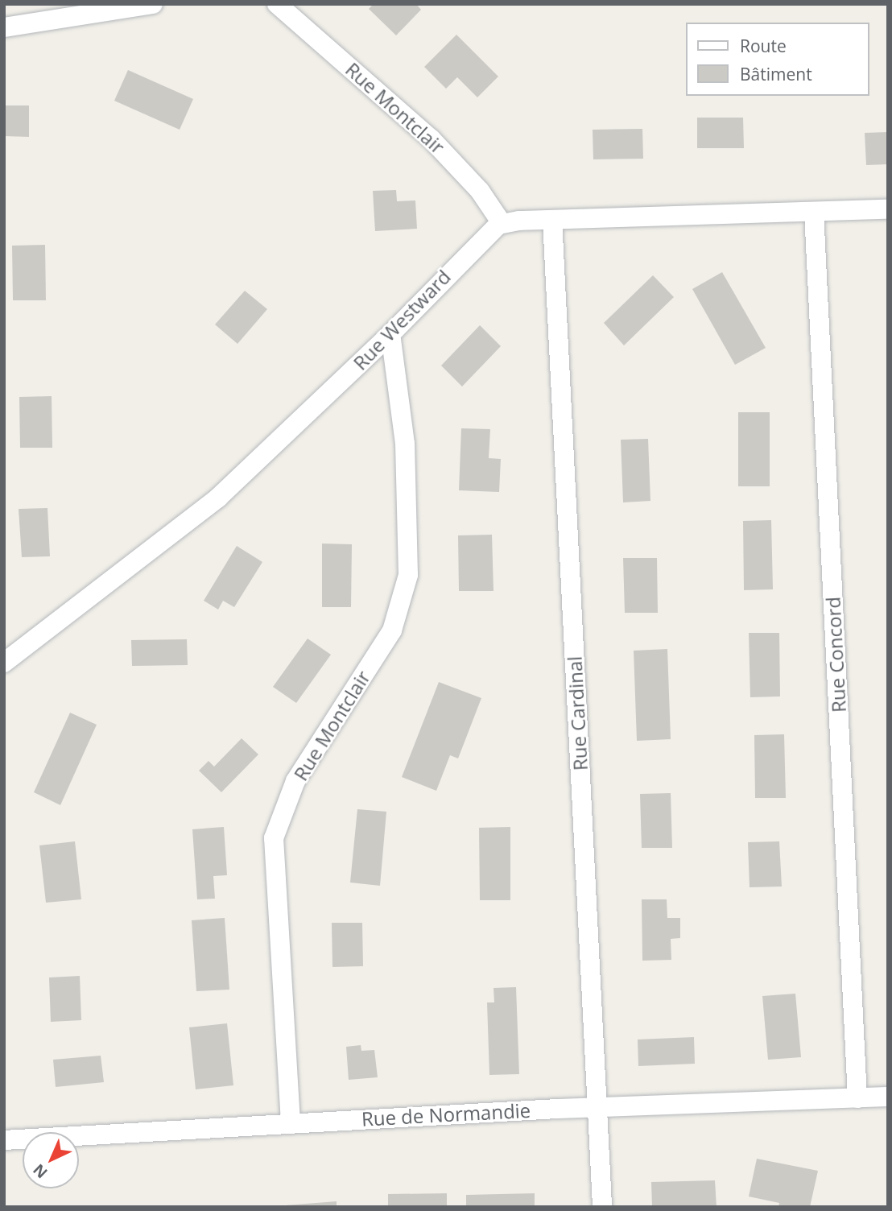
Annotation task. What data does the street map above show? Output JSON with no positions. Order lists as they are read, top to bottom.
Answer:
{
  "streets": {
    "street": [
      "Rue Montclair",
      "Rue Westward",
      "Rue Concord",
      "Rue Cardinal",
      "Rue de Normandie"
    ]
  },
  "crossings": [
    ["Rue Montclair", "Rue Westward"],
    ["Rue Montclair", "Rue de Normandie"],
    ["Rue Concord", "Rue de Normandie"],
    ["Rue Cardinal", "Rue de Normandie"]
  ],
  "legend": ["Route", "Bâtiment"],
  "north": "bottom left"
}
